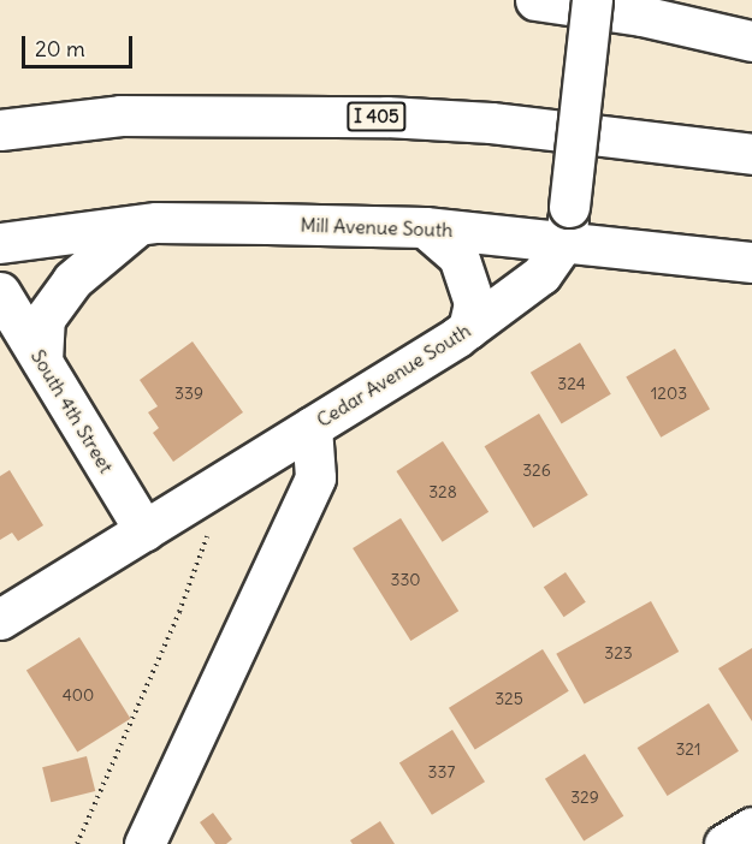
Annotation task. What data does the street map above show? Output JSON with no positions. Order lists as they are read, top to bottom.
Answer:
{
  "streets": {
    "main road": [
      "I 405",
      "Mill Avenue South",
      "Cedar Avenue South",
      "South 4th Street"
    ]
  },
  "crossings": [
    ["Mill Avenue South", "Cedar Avenue South"],
    ["Cedar Avenue South", "South 4th Street"]
  ],
  "house_numbers": [
    "324",
    "339",
    "1203",
    "326",
    "328",
    "330",
    "323",
    "400",
    "325",
    "321",
    "337",
    "329"
  ],
  "scale_bar": "20 m"
}
